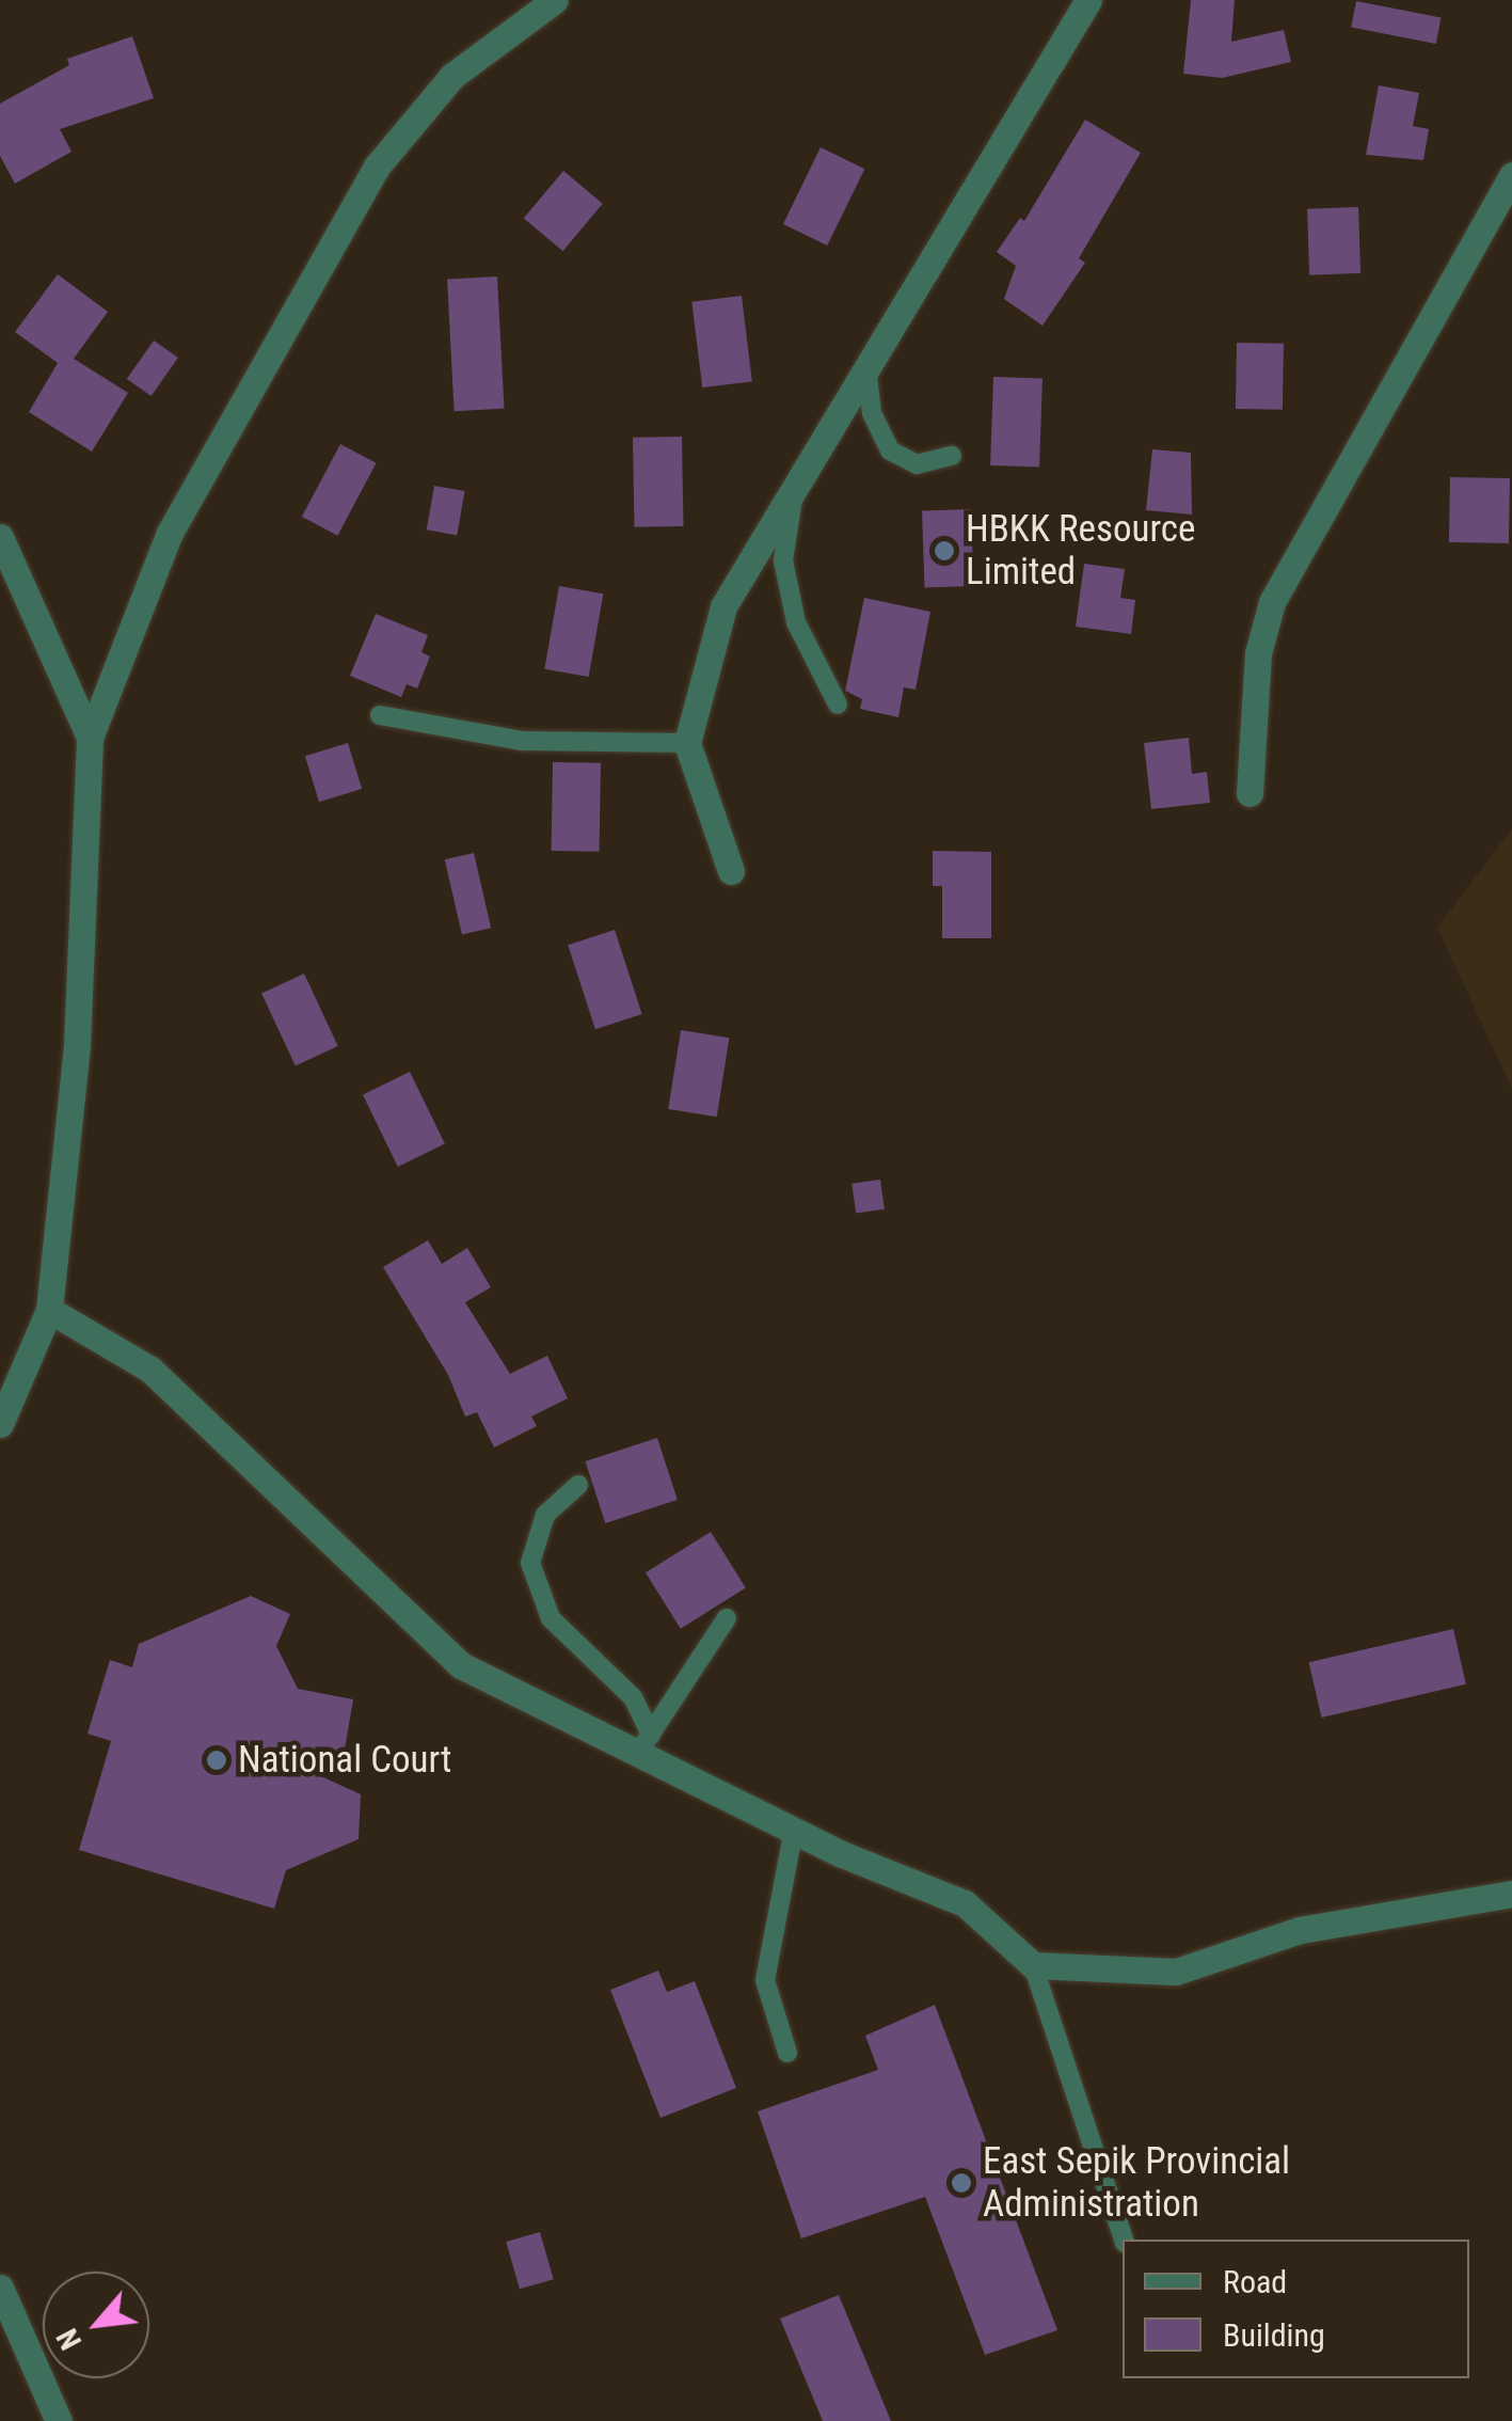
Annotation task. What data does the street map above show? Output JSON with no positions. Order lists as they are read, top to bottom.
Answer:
{
  "places": ["HBKK Resource Limited", "National Court", "East Sepik Provincial Administration"],
  "legend": ["Road", "Building"],
  "north": "bottom left"
}
